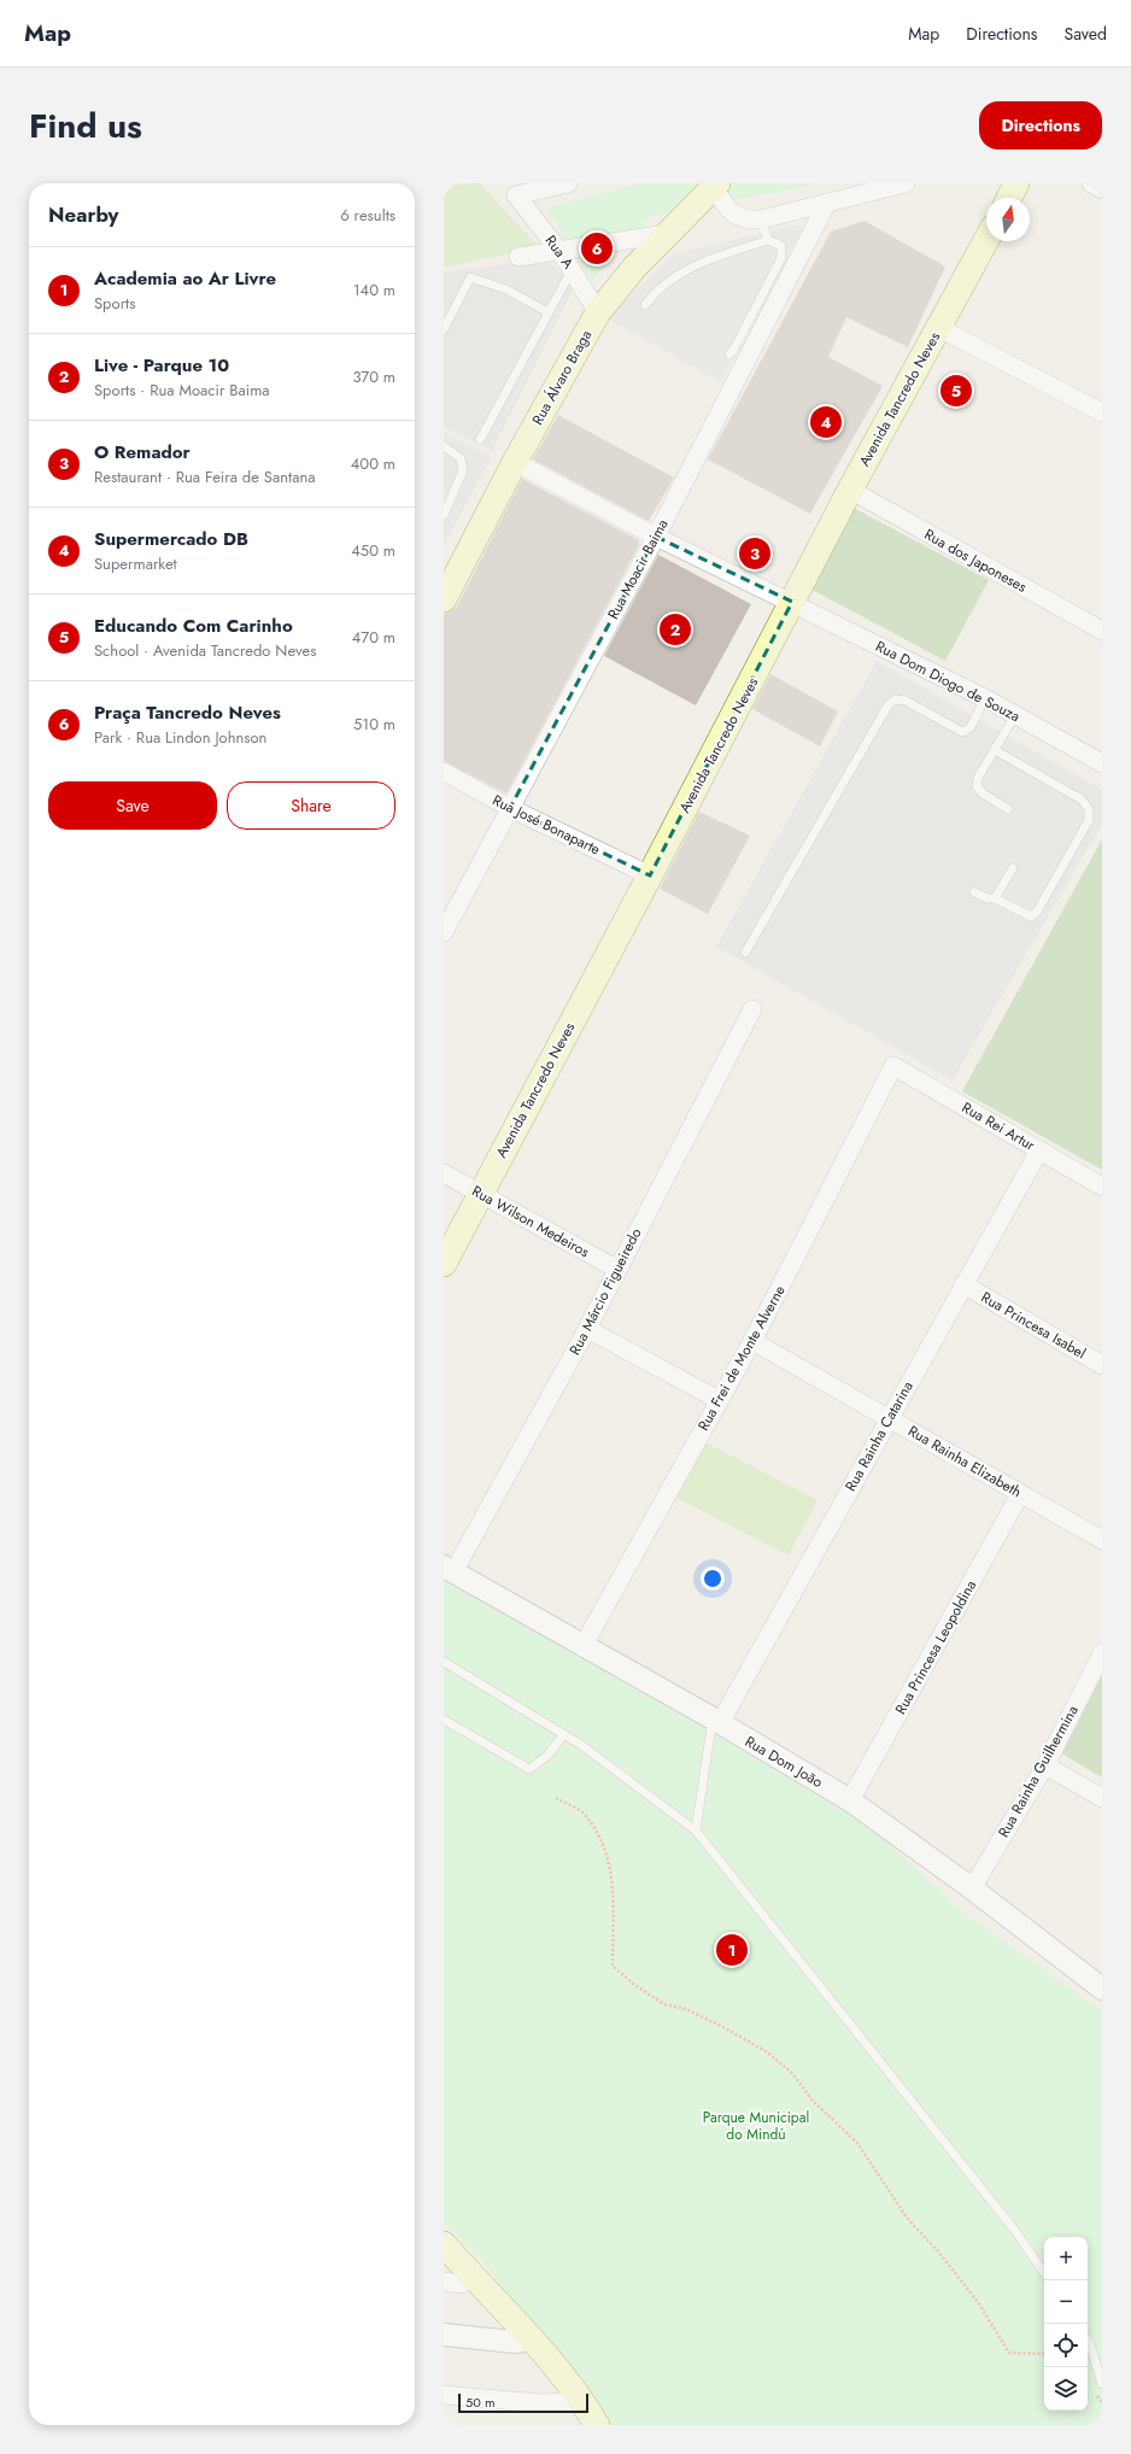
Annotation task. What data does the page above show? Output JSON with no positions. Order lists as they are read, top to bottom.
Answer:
{
  "streets": {
    "main road": ["Rua Álvaro Braga", "Avenida Tancredo Neves"],
    "street": [
      "Rua A",
      "Rua dos Japoneses",
      "Rua Moacir Baima",
      "Rua Dom Diogo de Souza",
      "Rua José Bonaparte",
      "Rua Rei Artur",
      "Rua Wilson Medeiros",
      "Rua Márcio Figueiredo",
      "Rua Princesa Isabel",
      "Rua Frei de Monte Alverne",
      "Rua Rainha Catarina",
      "Rua Rainha Elizabeth",
      "Rua Princesa Leopoldina",
      "Rua Dom João",
      "Rua Rainha Guilhermina"
    ]
  },
  "crossings": [
    ["Rua A", "Rua Álvaro Braga"],
    ["Rua Álvaro Braga", "Rua Dom Diogo de Souza"],
    ["Avenida Tancredo Neves", "Rua dos Japoneses"],
    ["Avenida Tancredo Neves", "Rua Dom Diogo de Souza"],
    ["Avenida Tancredo Neves", "Rua José Bonaparte"],
    ["Avenida Tancredo Neves", "Rua Wilson Medeiros"],
    ["Rua Moacir Baima", "Rua Dom Diogo de Souza"],
    ["Rua Moacir Baima", "Rua José Bonaparte"],
    ["Rua Rei Artur", "Rua Frei de Monte Alverne"],
    ["Rua Rei Artur", "Rua Rainha Catarina"],
    ["Rua Wilson Medeiros", "Rua Márcio Figueiredo"],
    ["Rua Márcio Figueiredo", "Rua Dom João"],
    ["Rua Princesa Isabel", "Rua Rainha Catarina"],
    ["Rua Frei de Monte Alverne", "Rua Rainha Elizabeth"],
    ["Rua Frei de Monte Alverne", "Rua Dom João"],
    ["Rua Rainha Catarina", "Rua Rainha Elizabeth"],
    ["Rua Rainha Catarina", "Rua Dom João"],
    ["Rua Rainha Elizabeth", "Rua Princesa Leopoldina"],
    ["Rua Princesa Leopoldina", "Rua Dom João"],
    ["Rua Dom João", "Rua Rainha Guilhermina"]
  ],
  "parks": ["Parque Municipal do Mindú"],
  "scale_bar": "50 m",
  "north": "top",
  "page": {
    "header": "Map",
    "nav": ["Map", "Directions", "Saved"],
    "title": "Find us",
    "buttons": [
      "Directions",
      ["Save", "Share"]
    ],
    "heading": ["Nearby", "6 results"],
    "pins": [
      "6",
      "5",
      "4",
      "3",
      "2",
      "1"
    ],
    "list": [
      {
        "mark": "1",
        "name": "Academia ao Ar Livre",
        "note": "Sports",
        "value": "140 m"
      },
      {
        "mark": "2",
        "name": "Live - Parque 10",
        "note": "Sports · Rua Moacir Baima",
        "value": "370 m"
      },
      {
        "mark": "3",
        "name": "O Remador",
        "note": "Restaurant · Rua Feira de Santana",
        "value": "400 m"
      },
      {
        "mark": "4",
        "name": "Supermercado DB",
        "note": "Supermarket",
        "value": "450 m"
      },
      {
        "mark": "5",
        "name": "Educando Com Carinho",
        "note": "School · Avenida Tancredo Neves",
        "value": "470 m"
      },
      {
        "mark": "6",
        "name": "Praça Tancredo Neves",
        "note": "Park · Rua Lindon Johnson",
        "value": "510 m"
      }
    ],
    "map_buttons": ["+", "−"],
    "scale": "50 m"
  }
}
